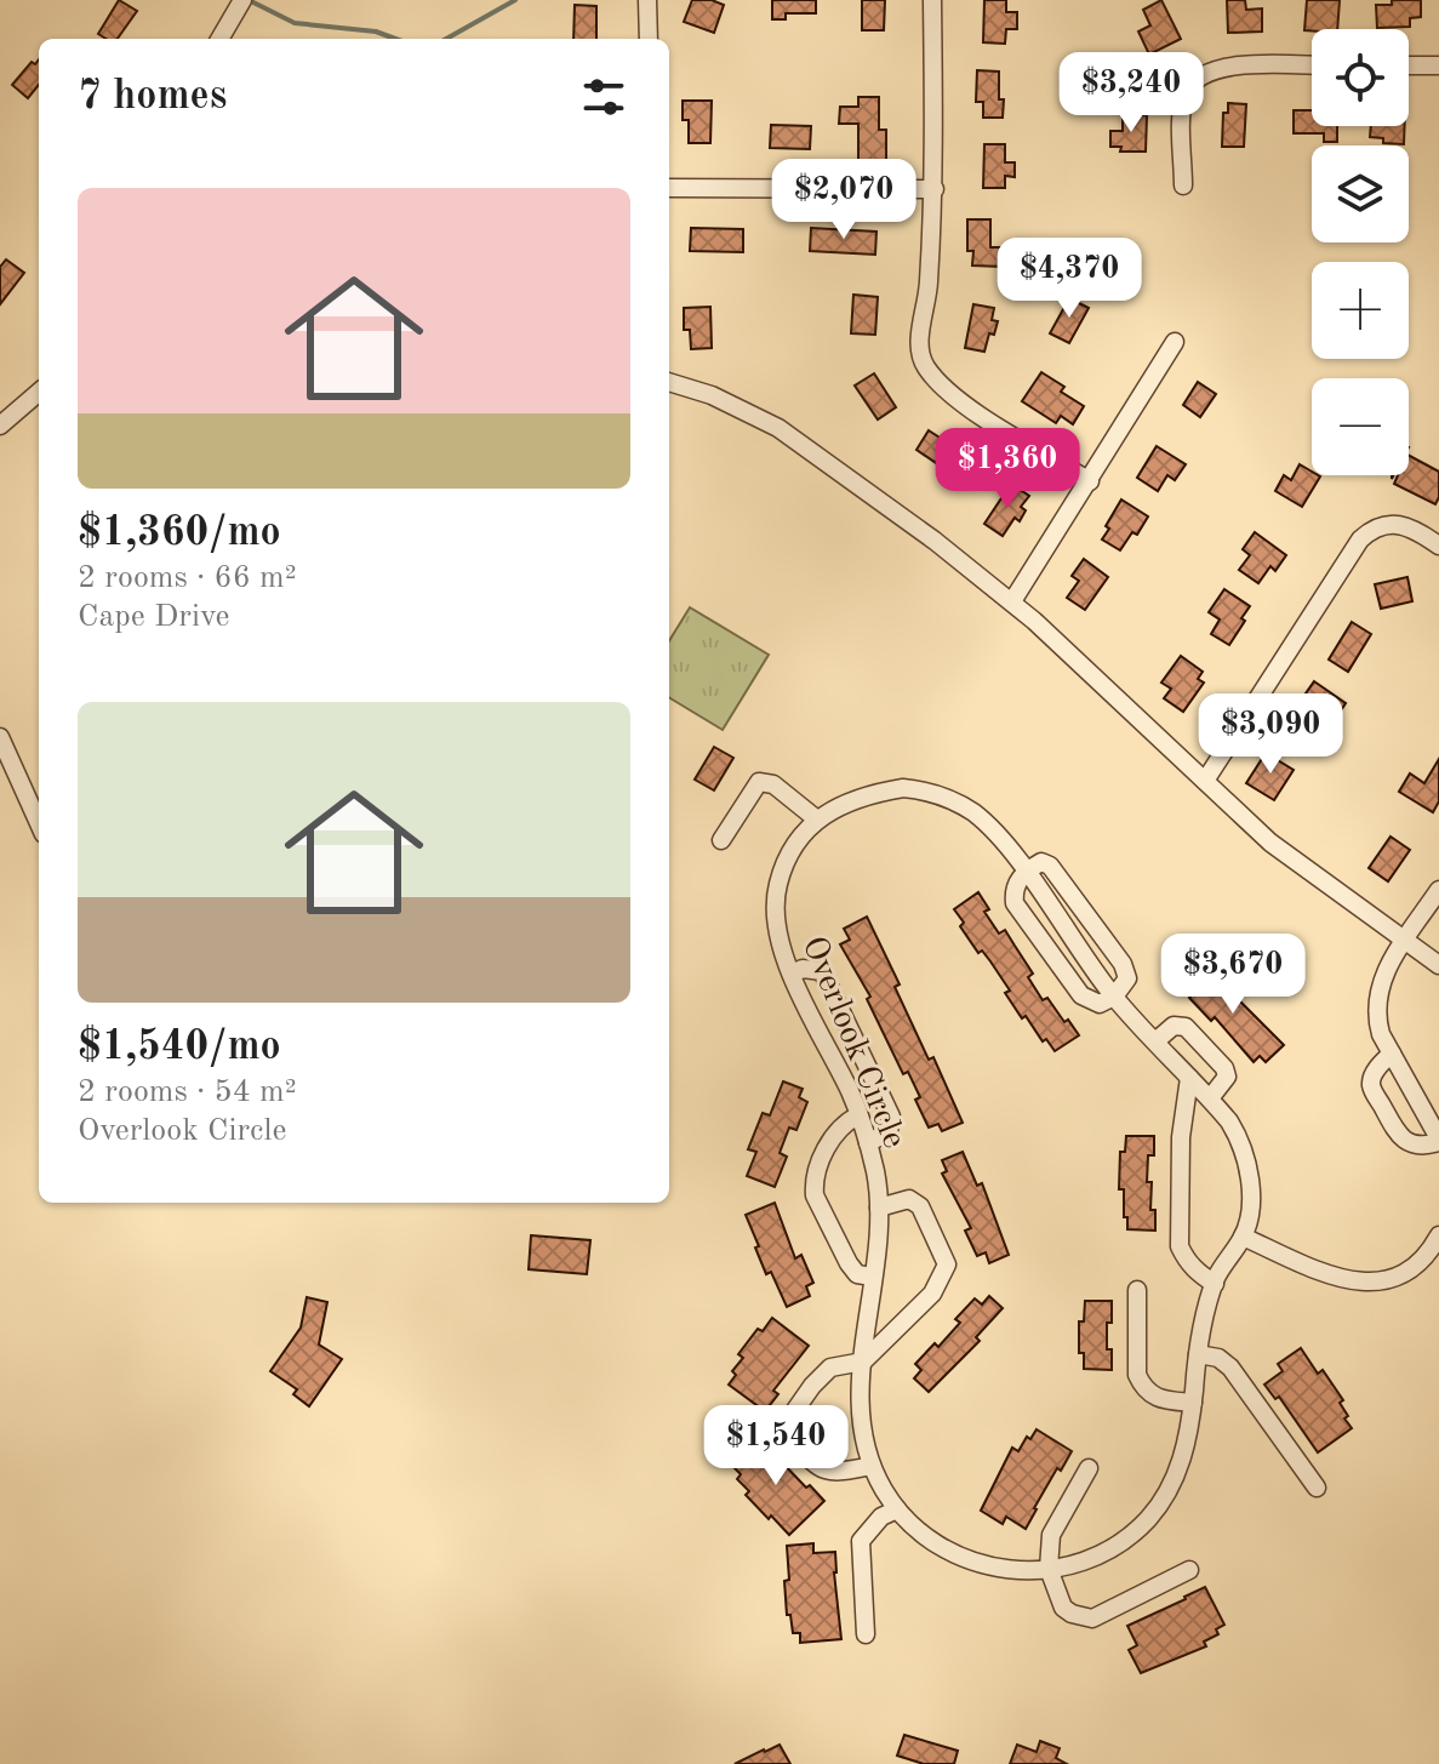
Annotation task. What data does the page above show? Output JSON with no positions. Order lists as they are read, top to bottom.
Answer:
{
  "streets": {
    "street": ["Overlook Circle"]
  },
  "page": {
    "map_buttons": ["+", "−"],
    "heading": "7 homes",
    "price": [
      "$3,240",
      "$2,070",
      "$4,370",
      "$1,360",
      "$3,090",
      "$3,670",
      "$1,540"
    ],
    "list": [
      {
        "name": "$1,360/mo",
        "note": "2 rooms · 66 m² · Cape Drive"
      },
      {
        "name": "$1,540/mo",
        "note": "2 rooms · 54 m² · Overlook Circle"
      }
    ]
  }
}
